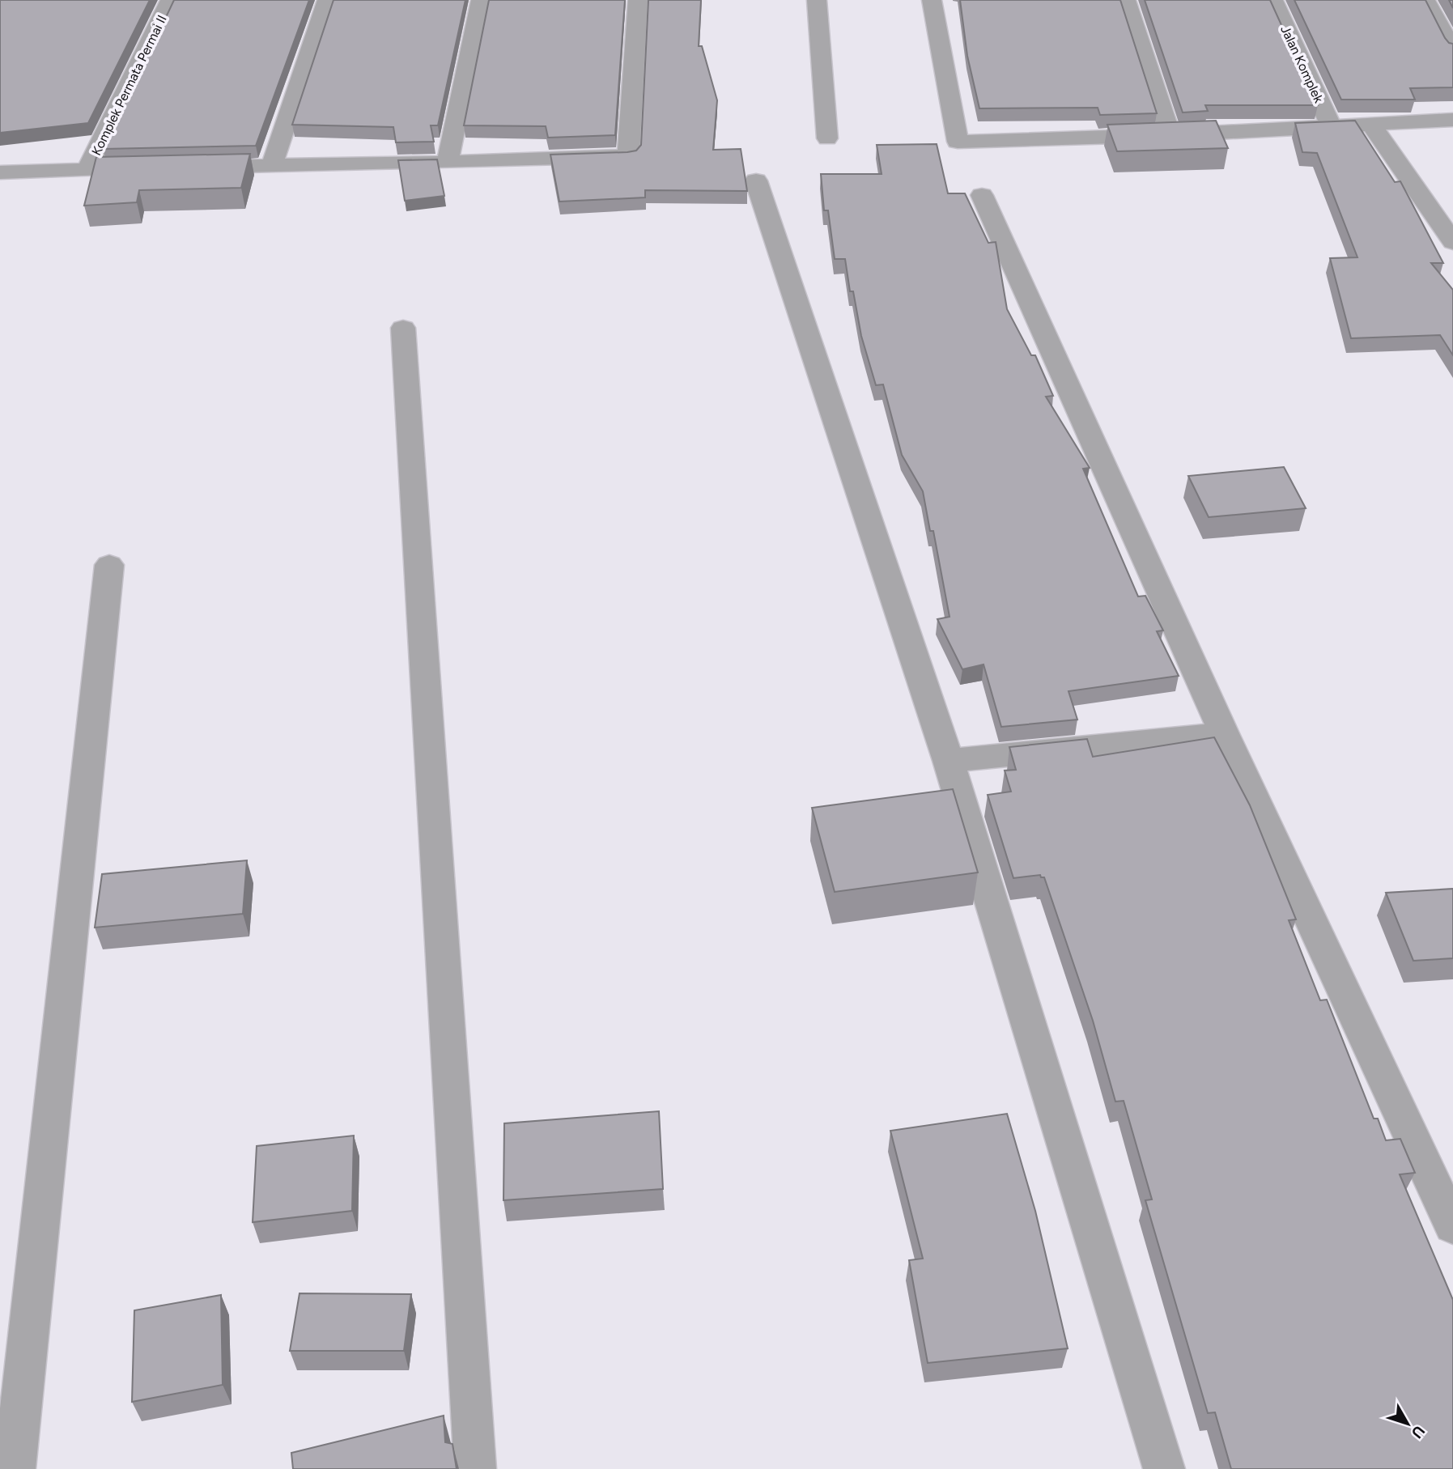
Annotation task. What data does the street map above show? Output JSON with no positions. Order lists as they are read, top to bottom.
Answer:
{
  "streets": {
    "street": ["Jalan Komplek", "Komplek Permata Permai II"]
  },
  "north": "bottom right"
}
